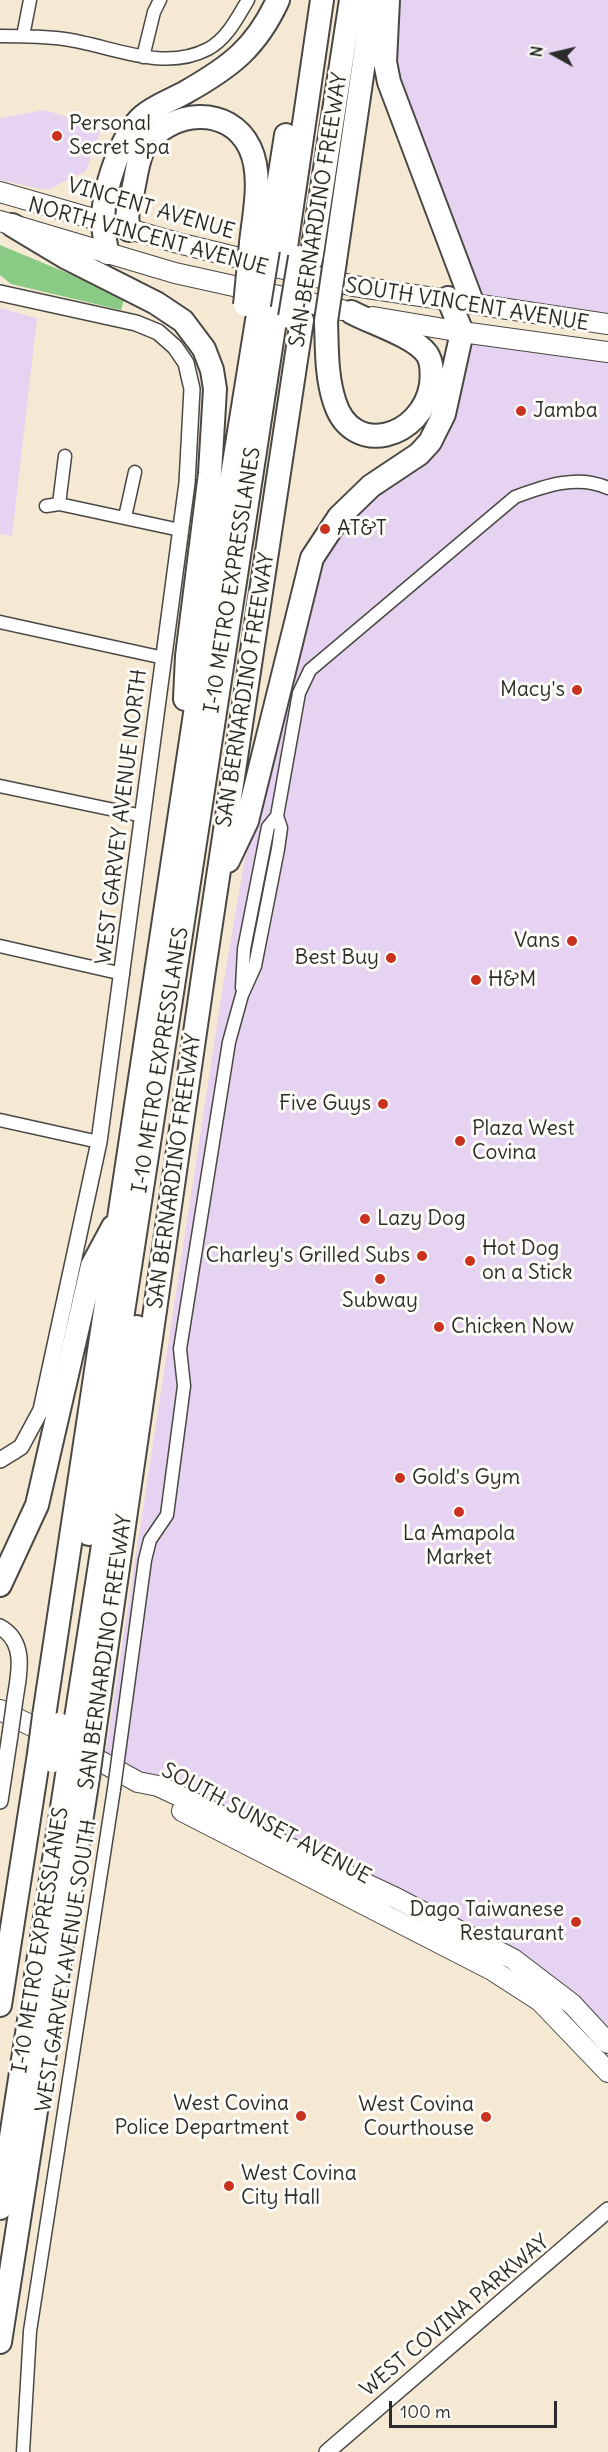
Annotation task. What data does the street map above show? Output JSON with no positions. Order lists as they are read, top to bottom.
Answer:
{
  "streets": {
    "highway": ["SAN BERNARDINO FREEWAY", "I-10 METRO EXPRESSLANES"],
    "main road": [
      "VINCENT AVENUE",
      "NORTH VINCENT AVENUE",
      "SOUTH VINCENT AVENUE",
      "SOUTH SUNSET AVENUE"
    ],
    "street": ["WEST GARVEY AVENUE NORTH", "WEST GARVEY AVENUE SOUTH", "WEST COVINA PARKWAY"]
  },
  "crossings": [
    ["VINCENT AVENUE", "SAN BERNARDINO FREEWAY"],
    ["VINCENT AVENUE", "SOUTH VINCENT AVENUE"],
    ["SAN BERNARDINO FREEWAY", "NORTH VINCENT AVENUE"],
    ["SAN BERNARDINO FREEWAY", "SOUTH VINCENT AVENUE"],
    ["SAN BERNARDINO FREEWAY", "I-10 METRO EXPRESSLANES"],
    ["NORTH VINCENT AVENUE", "SOUTH VINCENT AVENUE"],
    ["NORTH VINCENT AVENUE", "I-10 METRO EXPRESSLANES"],
    ["SOUTH VINCENT AVENUE", "I-10 METRO EXPRESSLANES"]
  ],
  "places": [
    "Personal Secret Spa",
    "Jamba",
    "AT&T",
    "Macy's",
    "Vans",
    "Best Buy",
    "H&M",
    "Five Guys",
    "Plaza West Covina",
    "Lazy Dog",
    "Charley's Grilled Subs",
    "Hot Dog on a Stick",
    "Subway",
    "Chicken Now",
    "Gold's Gym",
    "La Amapola Market",
    "Dago Taiwanese Restaurant",
    "West Covina Police Department",
    "West Covina Courthouse",
    "West Covina City Hall"
  ],
  "scale_bar": "100 m",
  "north": "left"
}
